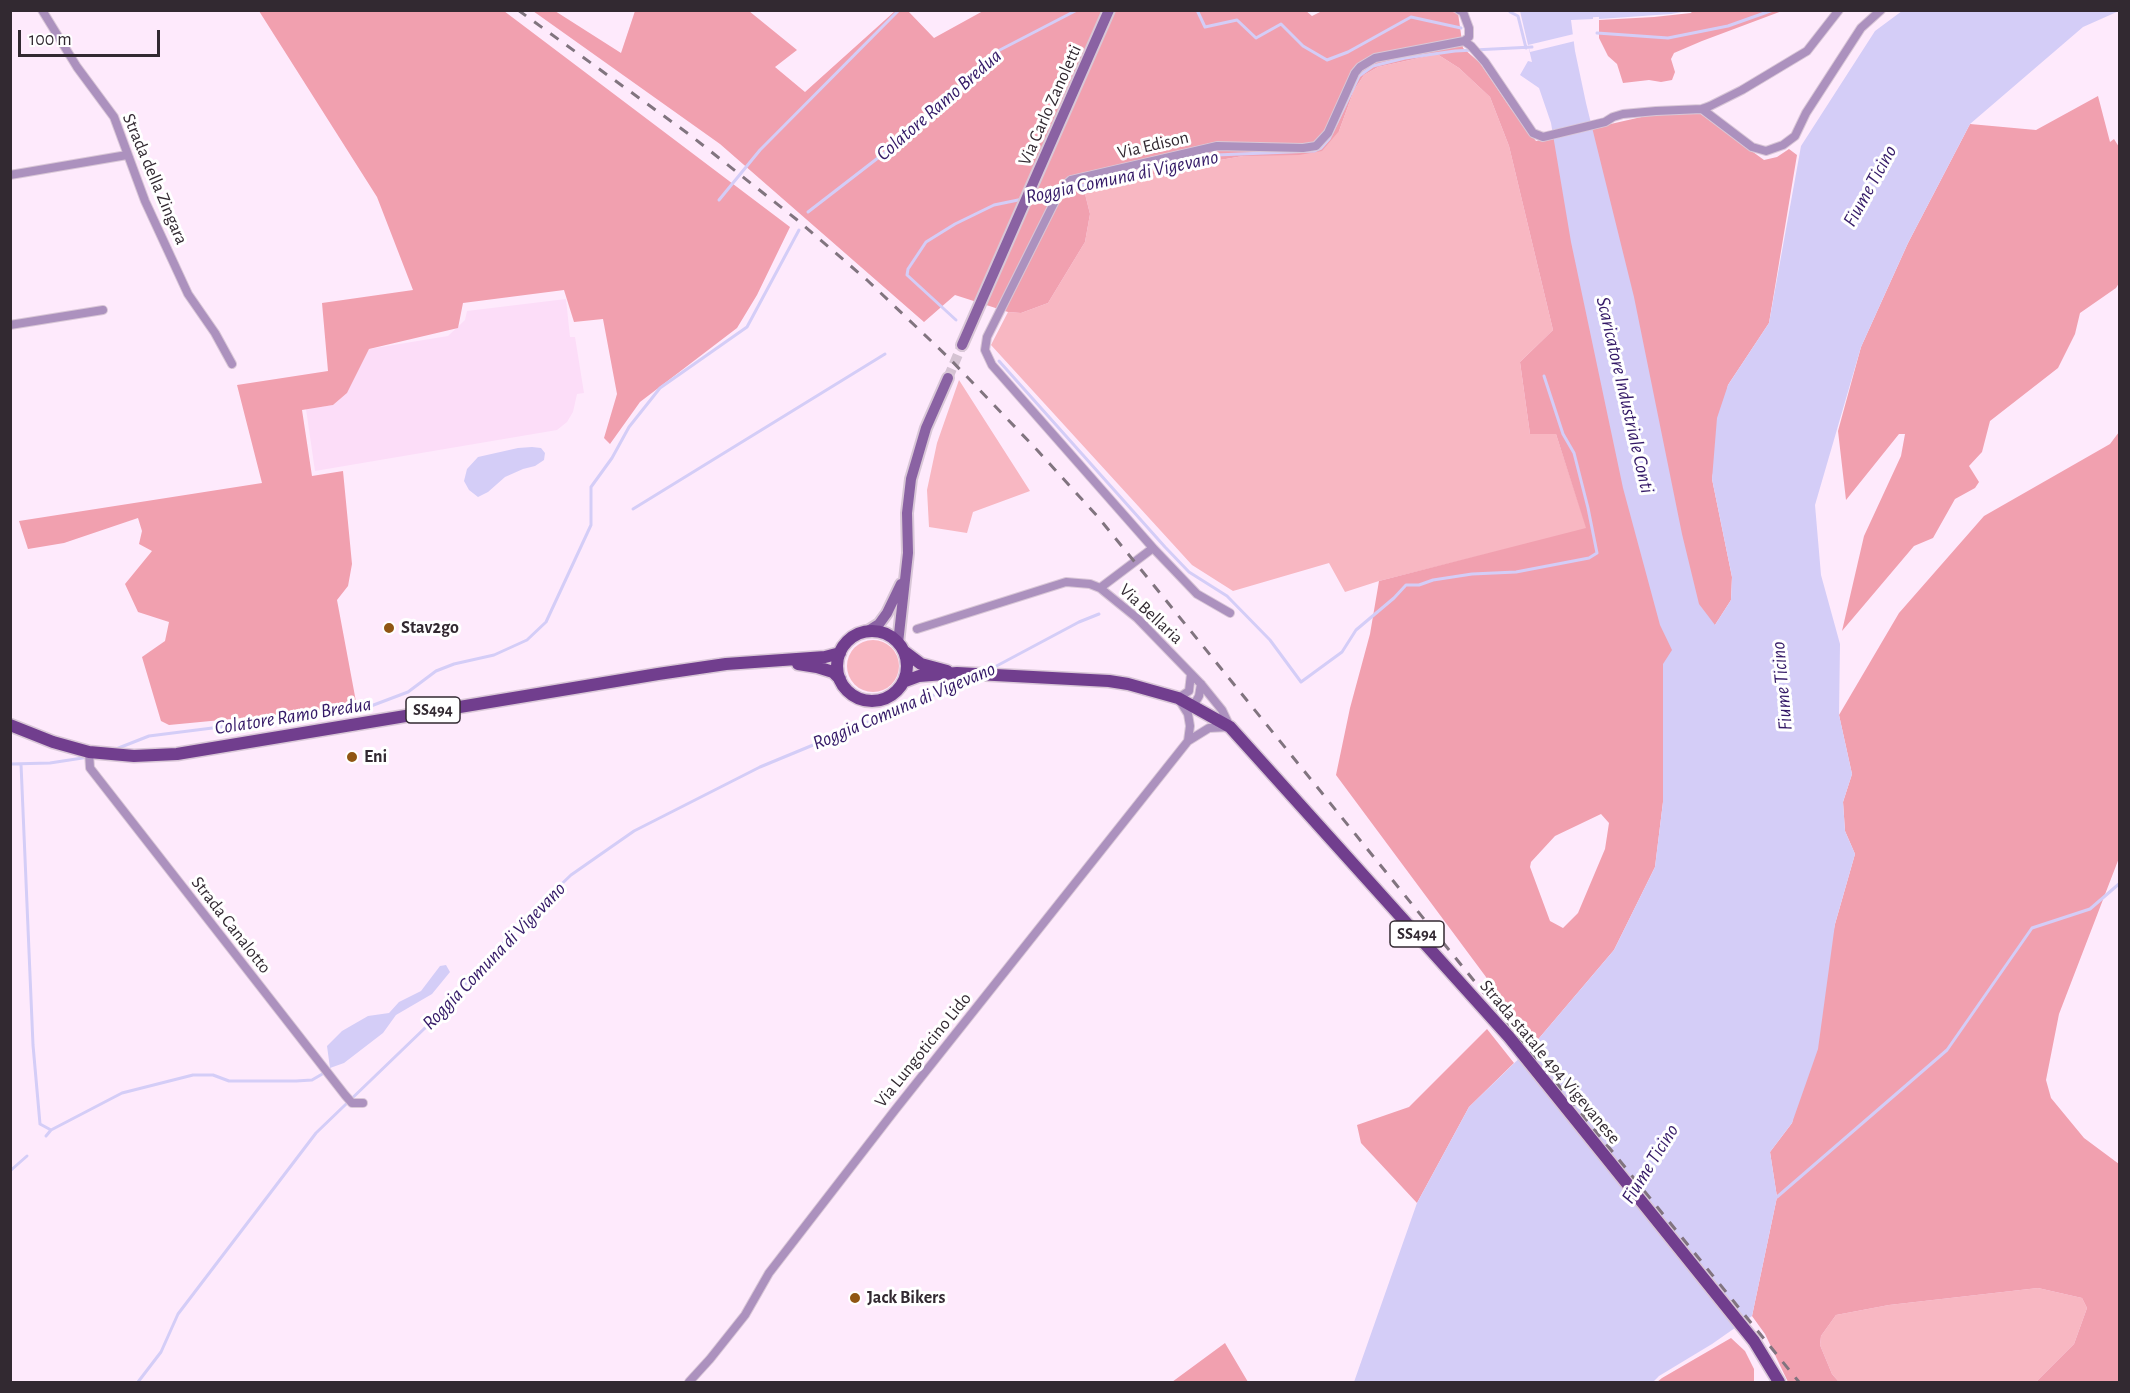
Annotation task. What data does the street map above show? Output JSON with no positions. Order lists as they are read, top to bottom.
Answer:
{
  "streets": {
    "main road": ["Via Carlo Zanoletti", "SS494", "Strada statale 494 Vigevanese"],
    "street": [
      "Via Edison",
      "Strada della Zingara",
      "Via Bellaria",
      "Strada Canalotto",
      "Via Lungoticino Lido"
    ]
  },
  "crossings": [
    ["Via Bellaria", "SS494"],
    ["Via Bellaria", "Strada statale 494 Vigevanese"],
    ["SS494", "Strada Canalotto"],
    ["SS494", "Strada statale 494 Vigevanese"]
  ],
  "water": [
    "Colatore Ramo Bredua",
    "Roggia Comuna di Vigevano",
    "Fiume Ticino",
    "Scaricatore Industriale Conti"
  ],
  "places": ["Stav2go", "Eni", "Jack Bikers"],
  "scale_bar": "100 m"
}
